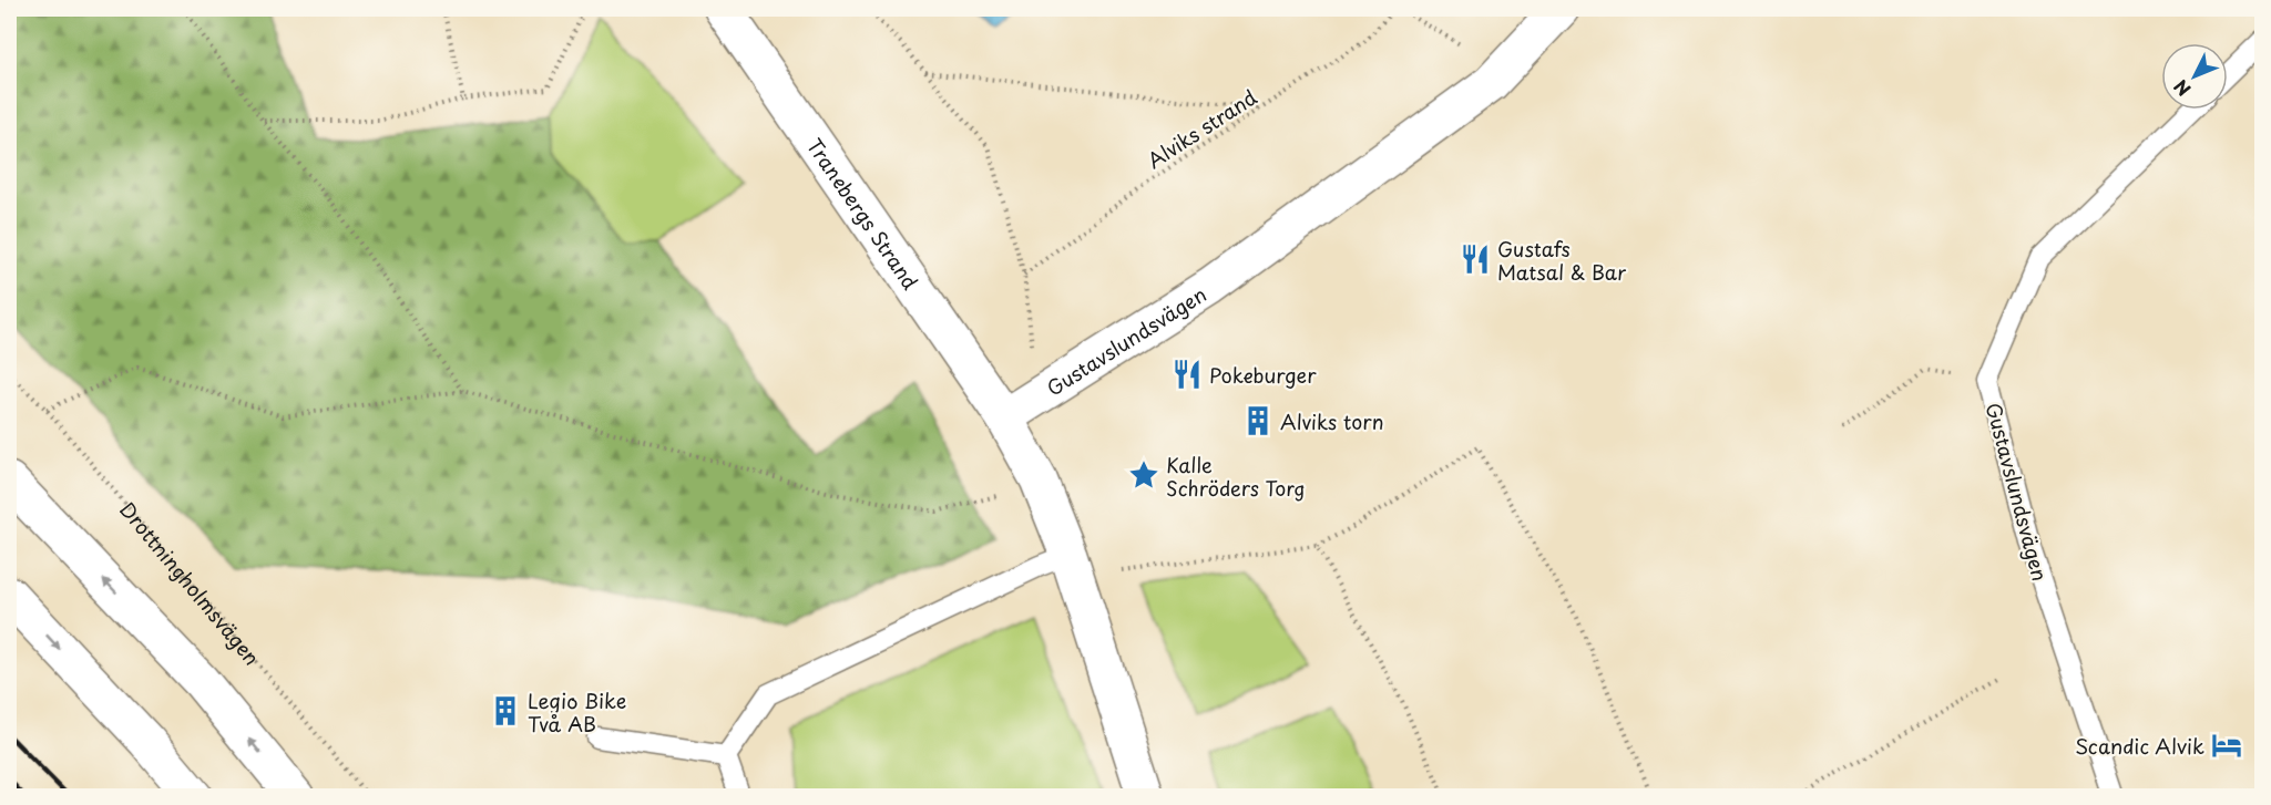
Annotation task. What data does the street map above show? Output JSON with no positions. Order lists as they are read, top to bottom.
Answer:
{
  "streets": {
    "street": ["Tranebergs Strand", "Gustavslundsvägen"],
    "path": ["Alviks strand", "Drottningholmsvägen"]
  },
  "crossings": [
    ["Tranebergs Strand", "Gustavslundsvägen"]
  ],
  "places": {
    "restaurant": ["Gustafs Matsal & Bar", "Pokeburger"],
    "building": ["Alviks torn", "Legio Bike Två AB"],
    "place": ["Kalle Schröders Torg"],
    "hotel": ["Scandic Alvik"]
  },
  "north": "bottom left"
}
